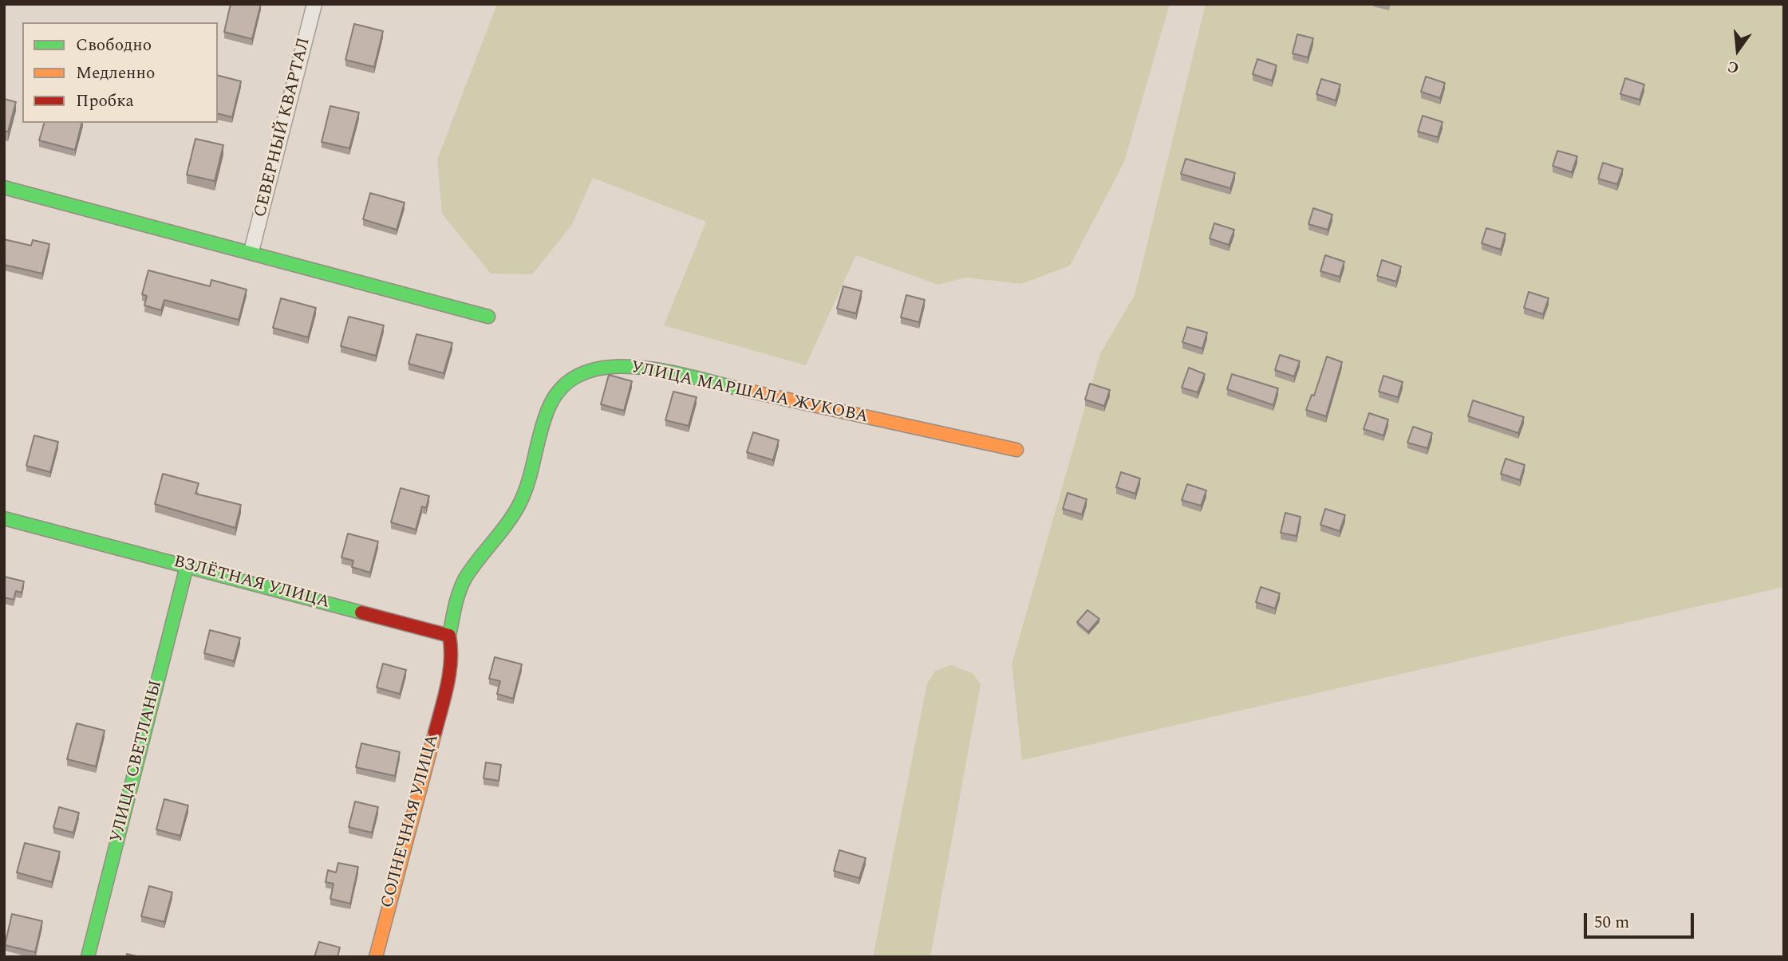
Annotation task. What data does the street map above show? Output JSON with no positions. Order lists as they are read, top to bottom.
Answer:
{
  "streets": {
    "street": [
      "СЕВЕРНЫЙ КВАРТАЛ",
      "УЛИЦА МАРШАЛА ЖУКОВА",
      "ВЗЛЁТНАЯ УЛИЦА",
      "УЛИЦА СВЕТЛАНЫ",
      "СОЛНЕЧНАЯ УЛИЦА"
    ]
  },
  "crossings": [
    ["УЛИЦА МАРШАЛА ЖУКОВА", "ВЗЛЁТНАЯ УЛИЦА"],
    ["УЛИЦА МАРШАЛА ЖУКОВА", "СОЛНЕЧНАЯ УЛИЦА"],
    ["ВЗЛЁТНАЯ УЛИЦА", "УЛИЦА СВЕТЛАНЫ"],
    ["ВЗЛЁТНАЯ УЛИЦА", "СОЛНЕЧНАЯ УЛИЦА"]
  ],
  "legend": ["Свободно", "Медленно", "Пробка"],
  "scale_bar": "50 m",
  "north": "bottom"
}
